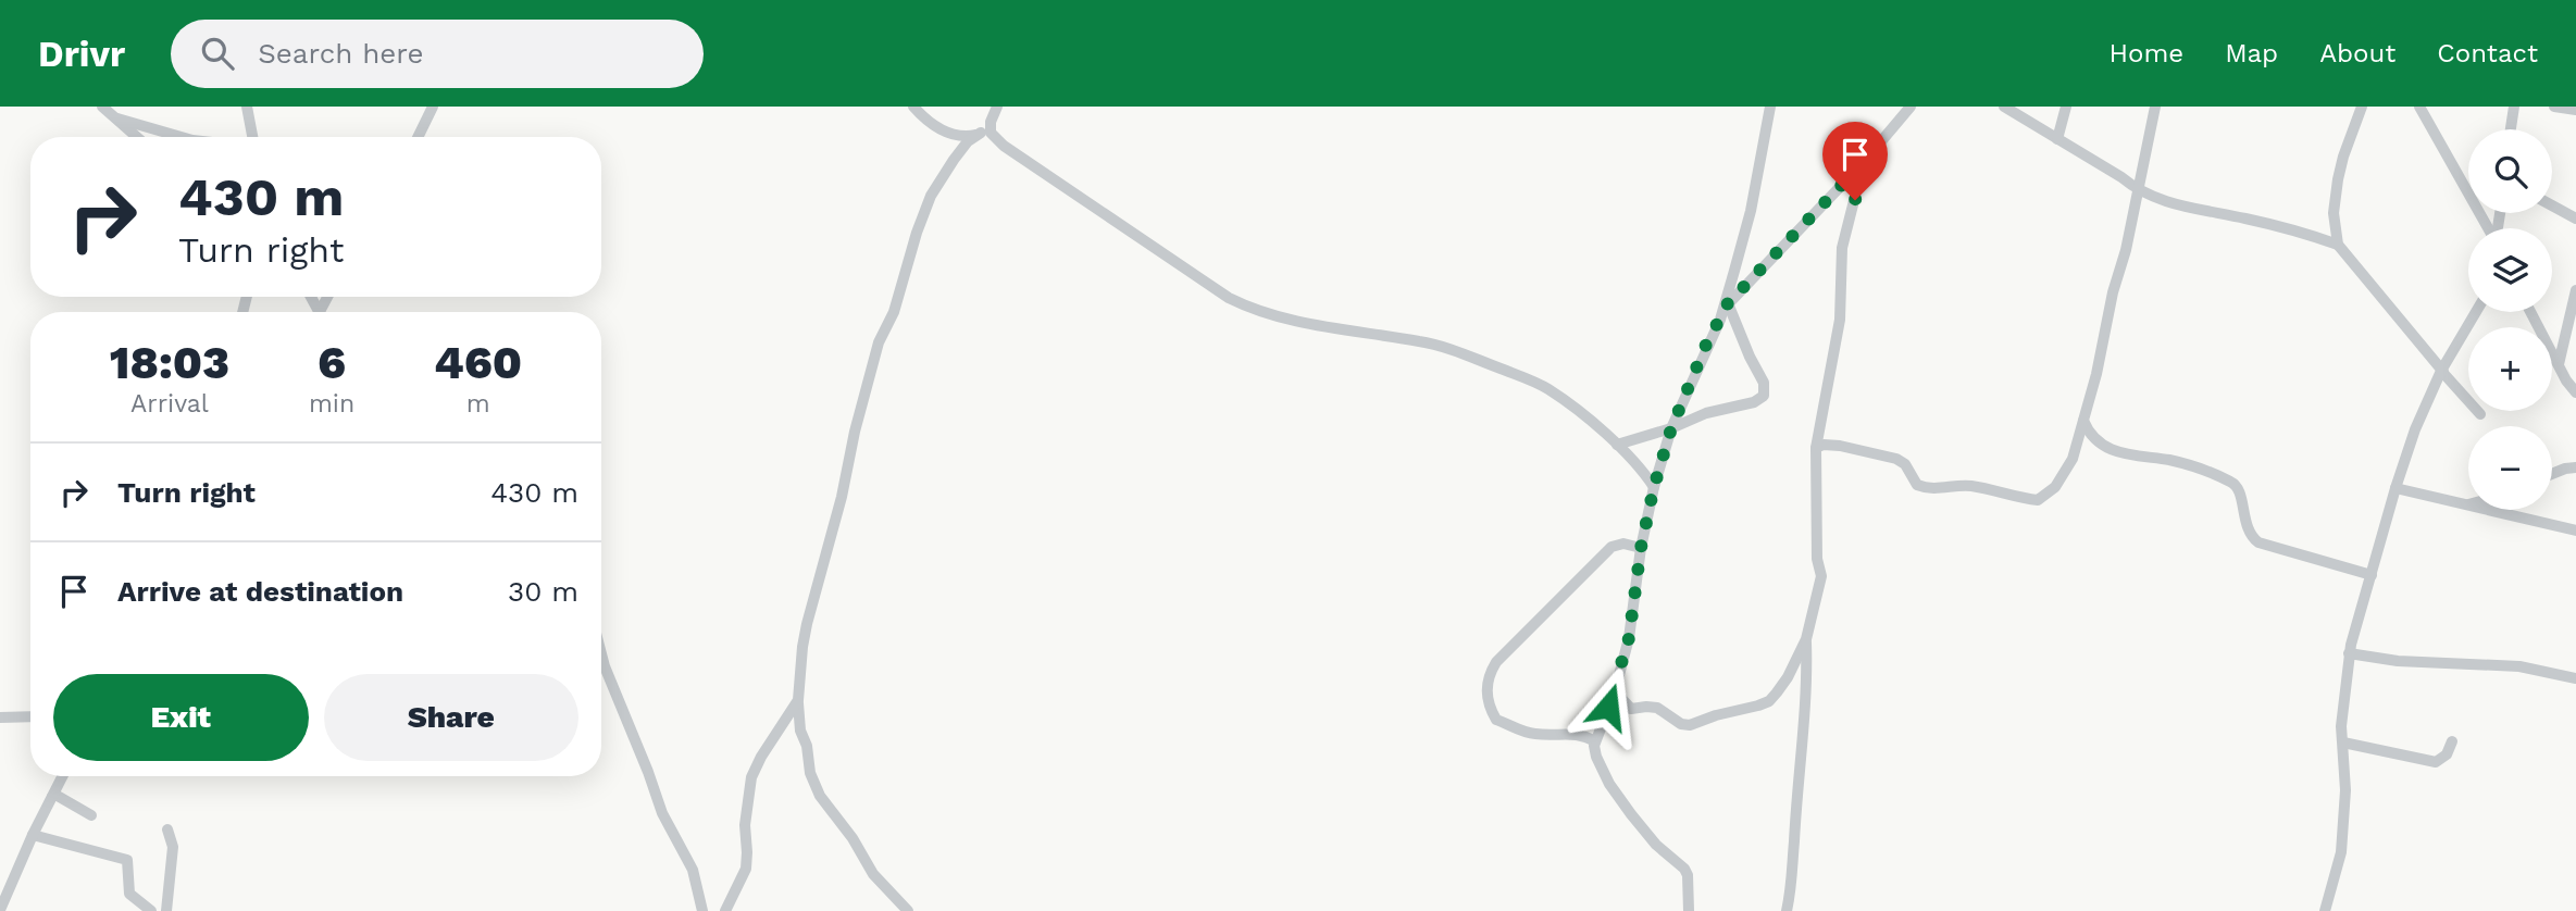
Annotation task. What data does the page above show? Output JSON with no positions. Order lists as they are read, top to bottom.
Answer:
{
  "page": {
    "header": "Drivr",
    "search": "Search here",
    "nav": [
      "Home",
      "Map",
      "About",
      "Contact"
    ],
    "map_buttons": ["+", "−"],
    "turn": ["430 m", "Turn right"],
    "eta": [
      "18:03",
      "Arrival",
      "6",
      "min",
      "460",
      "m"
    ],
    "list": [
      {
        "name": "Turn right",
        "value": "430 m"
      },
      {
        "name": "Arrive at destination",
        "value": "30 m"
      }
    ],
    "buttons": ["Exit", "Share"]
  }
}
